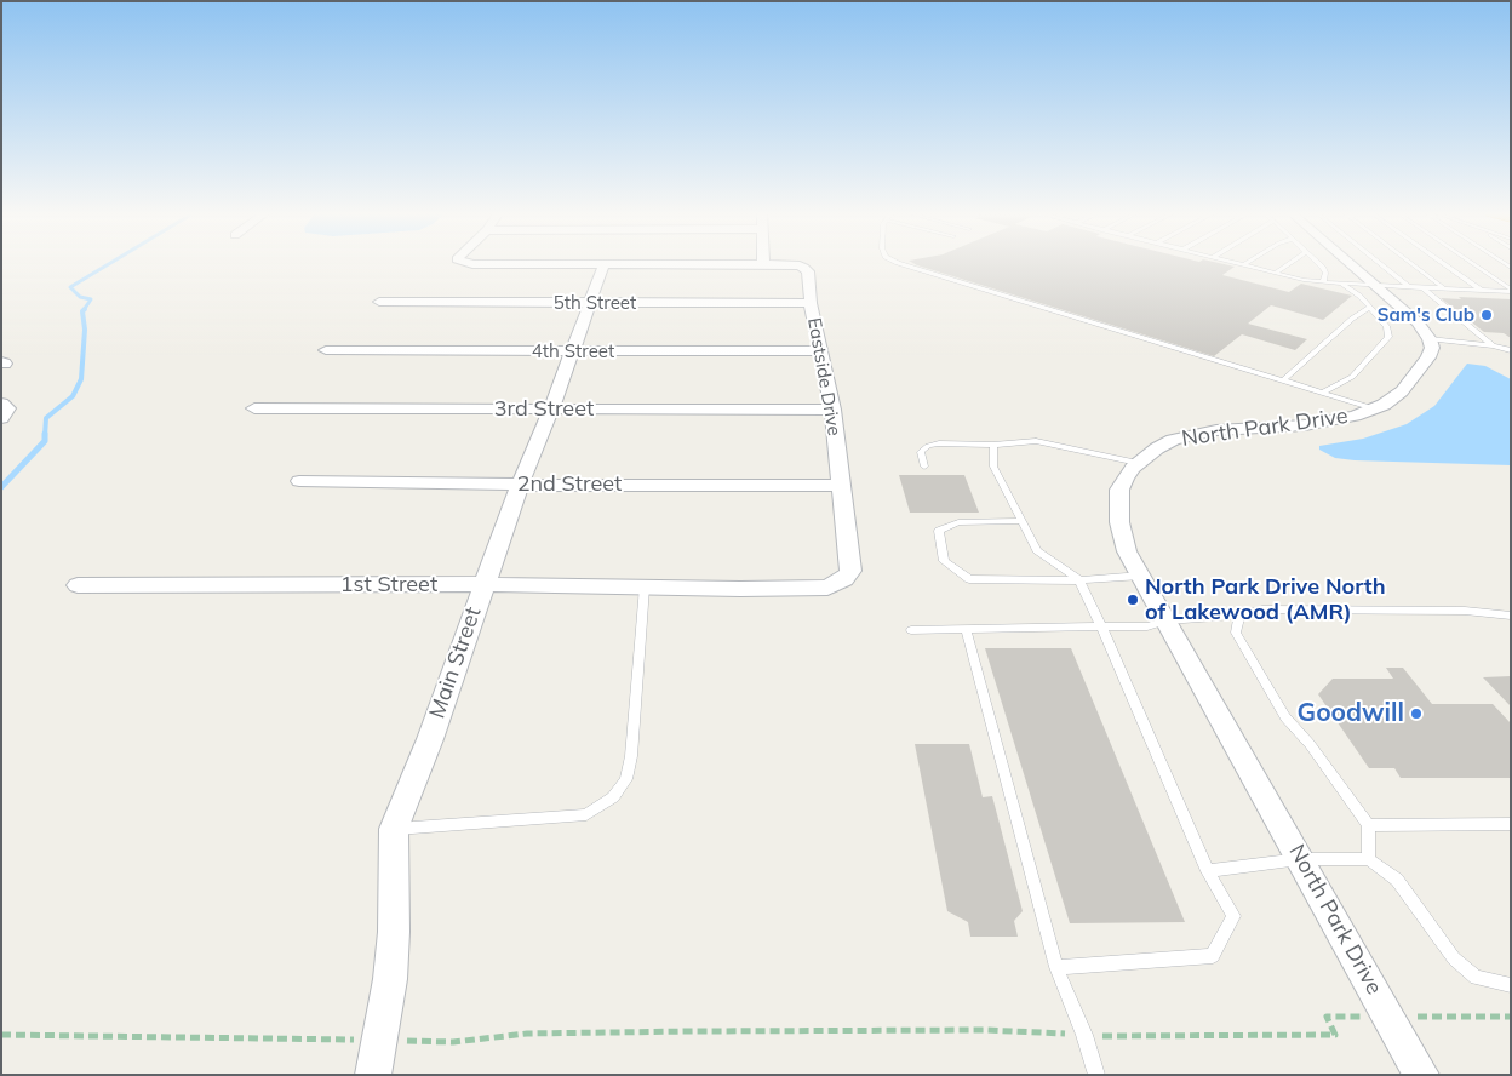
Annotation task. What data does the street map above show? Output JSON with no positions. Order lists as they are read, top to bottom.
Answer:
{
  "streets": {
    "street": [
      "5th Street",
      "4th Street",
      "Eastside Drive",
      "3rd Street",
      "North Park Drive",
      "2nd Street",
      "1st Street",
      "Main Street"
    ]
  },
  "crossings": [
    ["5th Street", "Eastside Drive"],
    ["5th Street", "Main Street"],
    ["4th Street", "Eastside Drive"],
    ["4th Street", "Main Street"],
    ["Eastside Drive", "3rd Street"],
    ["Eastside Drive", "2nd Street"],
    ["Eastside Drive", "1st Street"],
    ["3rd Street", "Main Street"],
    ["2nd Street", "Main Street"],
    ["1st Street", "Main Street"]
  ],
  "places": ["Sam's Club", "North Park Drive North of Lakewood (AMR)", "Goodwill"]
}
